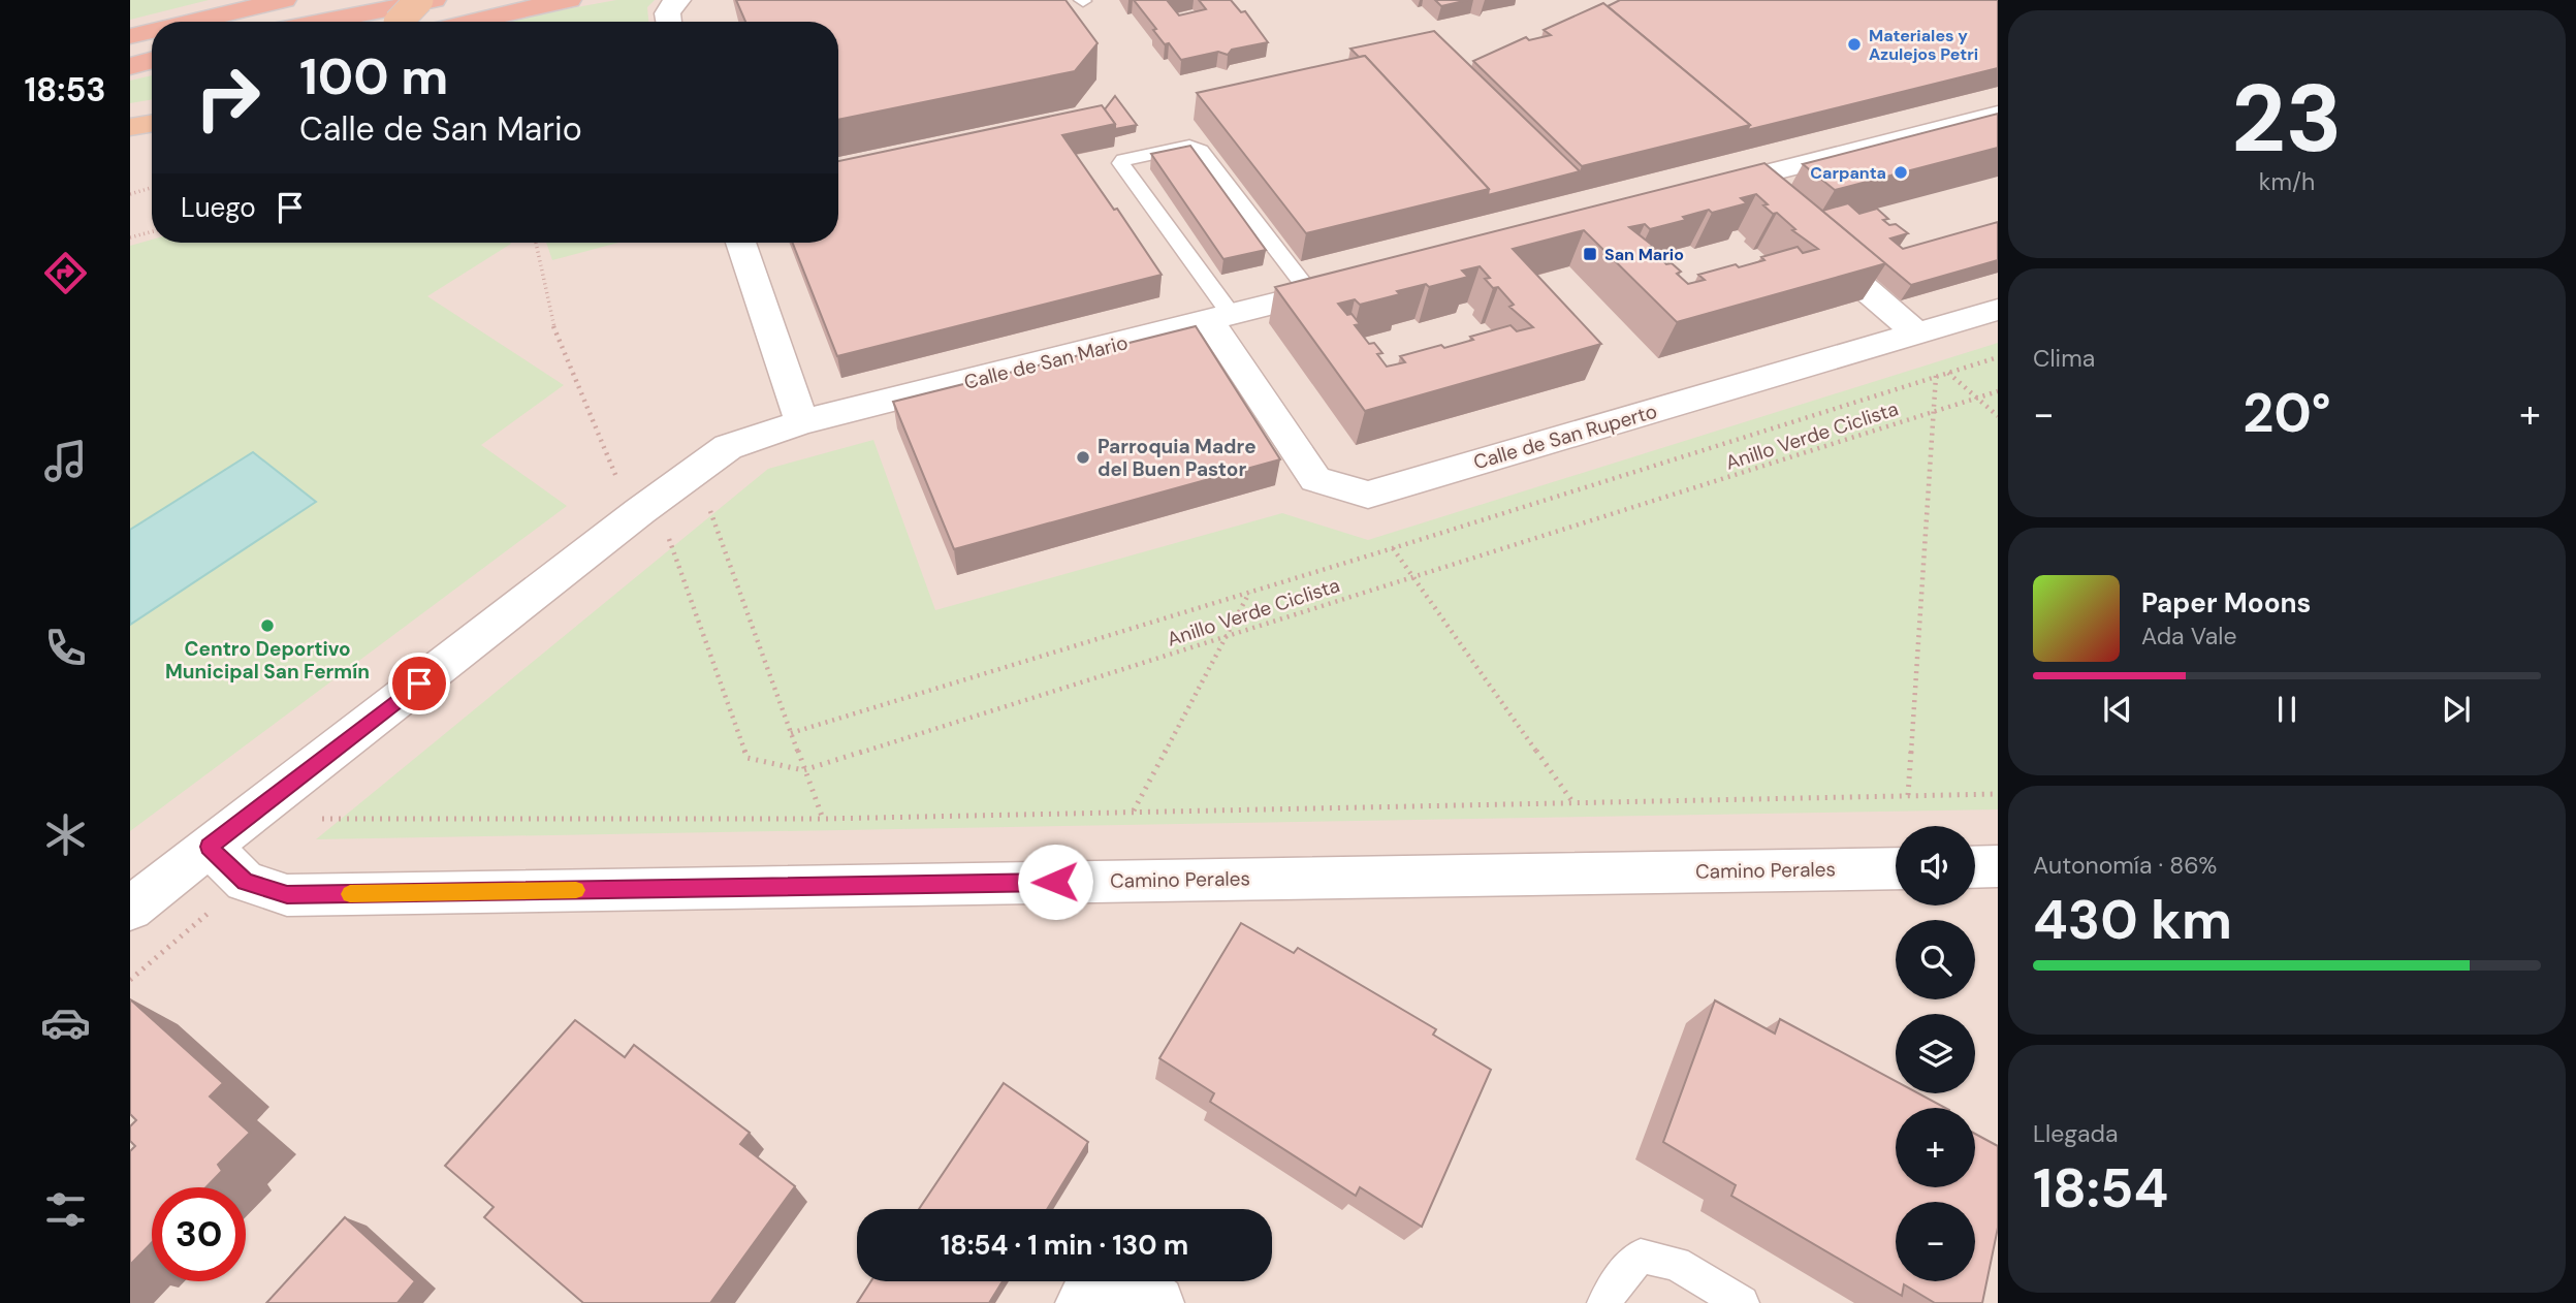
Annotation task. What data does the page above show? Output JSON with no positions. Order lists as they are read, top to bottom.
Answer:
{
  "streets": {
    "street": ["Calle de San Mario", "Calle de San Ruperto", "Camino Perales"],
    "path": ["Anillo Verde Ciclista"]
  },
  "crossings": [
    ["Calle de San Mario", "Calle de San Ruperto"],
    ["Calle de San Mario", "Camino Perales"]
  ],
  "places": {
    "other": [
      "Materiales y Azulejos Petri",
      "Carpanta",
      "Parroquia Madre del Buen Pastor",
      "Centro Deportivo Municipal San Fermín"
    ],
    "transit": ["San Mario"]
  },
  "page": {
    "tabs": "18:53",
    "tile": [
      ["23", "km/h"],
      "Clima",
      ["Autonomía · 86%", "430 km"],
      ["Llegada", "18:54"]
    ],
    "turn": ["100 m", "Calle de San Mario"],
    "then": "Luego",
    "heat": ["−", "20°", "+"],
    "song": ["Paper Moons", "Ada Vale"],
    "map_buttons": ["+", "−"],
    "limit": "30",
    "trip": "18:54 · 1 min · 130 m"
  }
}
